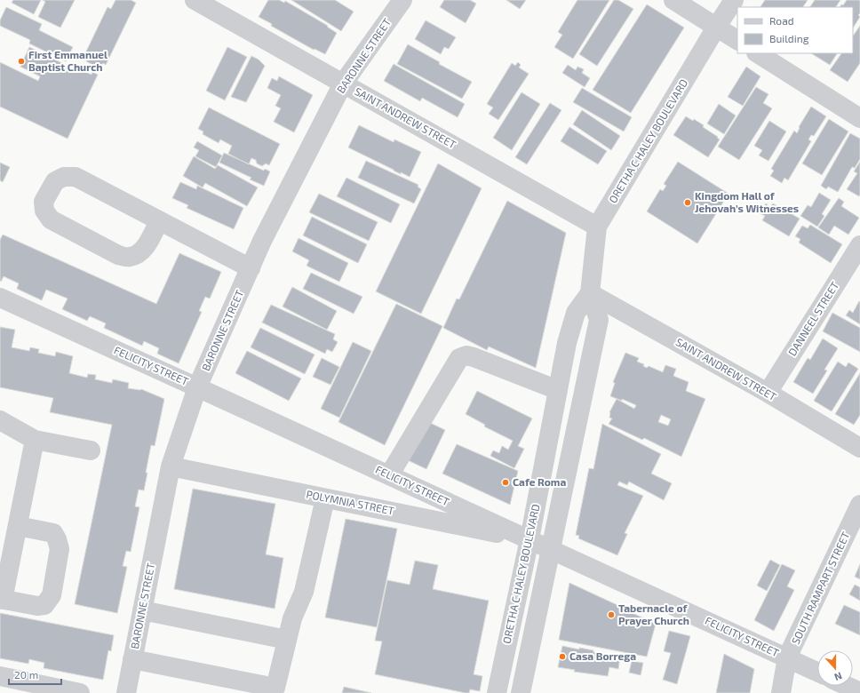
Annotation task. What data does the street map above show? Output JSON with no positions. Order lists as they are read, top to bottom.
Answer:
{
  "streets": {
    "street": [
      "BARONNE STREET",
      "SAINT ANDREW STREET",
      "ORETHA C HALEY BOULEVARD",
      "DANNEEL STREET",
      "FELICITY STREET",
      "POLYMNIA STREET",
      "SOUTH RAMPART STREET"
    ]
  },
  "crossings": [
    ["BARONNE STREET", "SAINT ANDREW STREET"],
    ["BARONNE STREET", "FELICITY STREET"],
    ["BARONNE STREET", "POLYMNIA STREET"],
    ["SAINT ANDREW STREET", "ORETHA C HALEY BOULEVARD"],
    ["SAINT ANDREW STREET", "DANNEEL STREET"],
    ["ORETHA C HALEY BOULEVARD", "FELICITY STREET"],
    ["ORETHA C HALEY BOULEVARD", "POLYMNIA STREET"],
    ["FELICITY STREET", "POLYMNIA STREET"],
    ["FELICITY STREET", "SOUTH RAMPART STREET"]
  ],
  "places": [
    "First Emmanuel Baptist Church",
    "Kingdom Hall of Jehovah’s Witnesses",
    "Cafe Roma",
    "Tabernacle of Prayer Church",
    "Casa Borrega"
  ],
  "legend": ["Road", "Building"],
  "scale_bar": "20 m",
  "north": "bottom"
}
